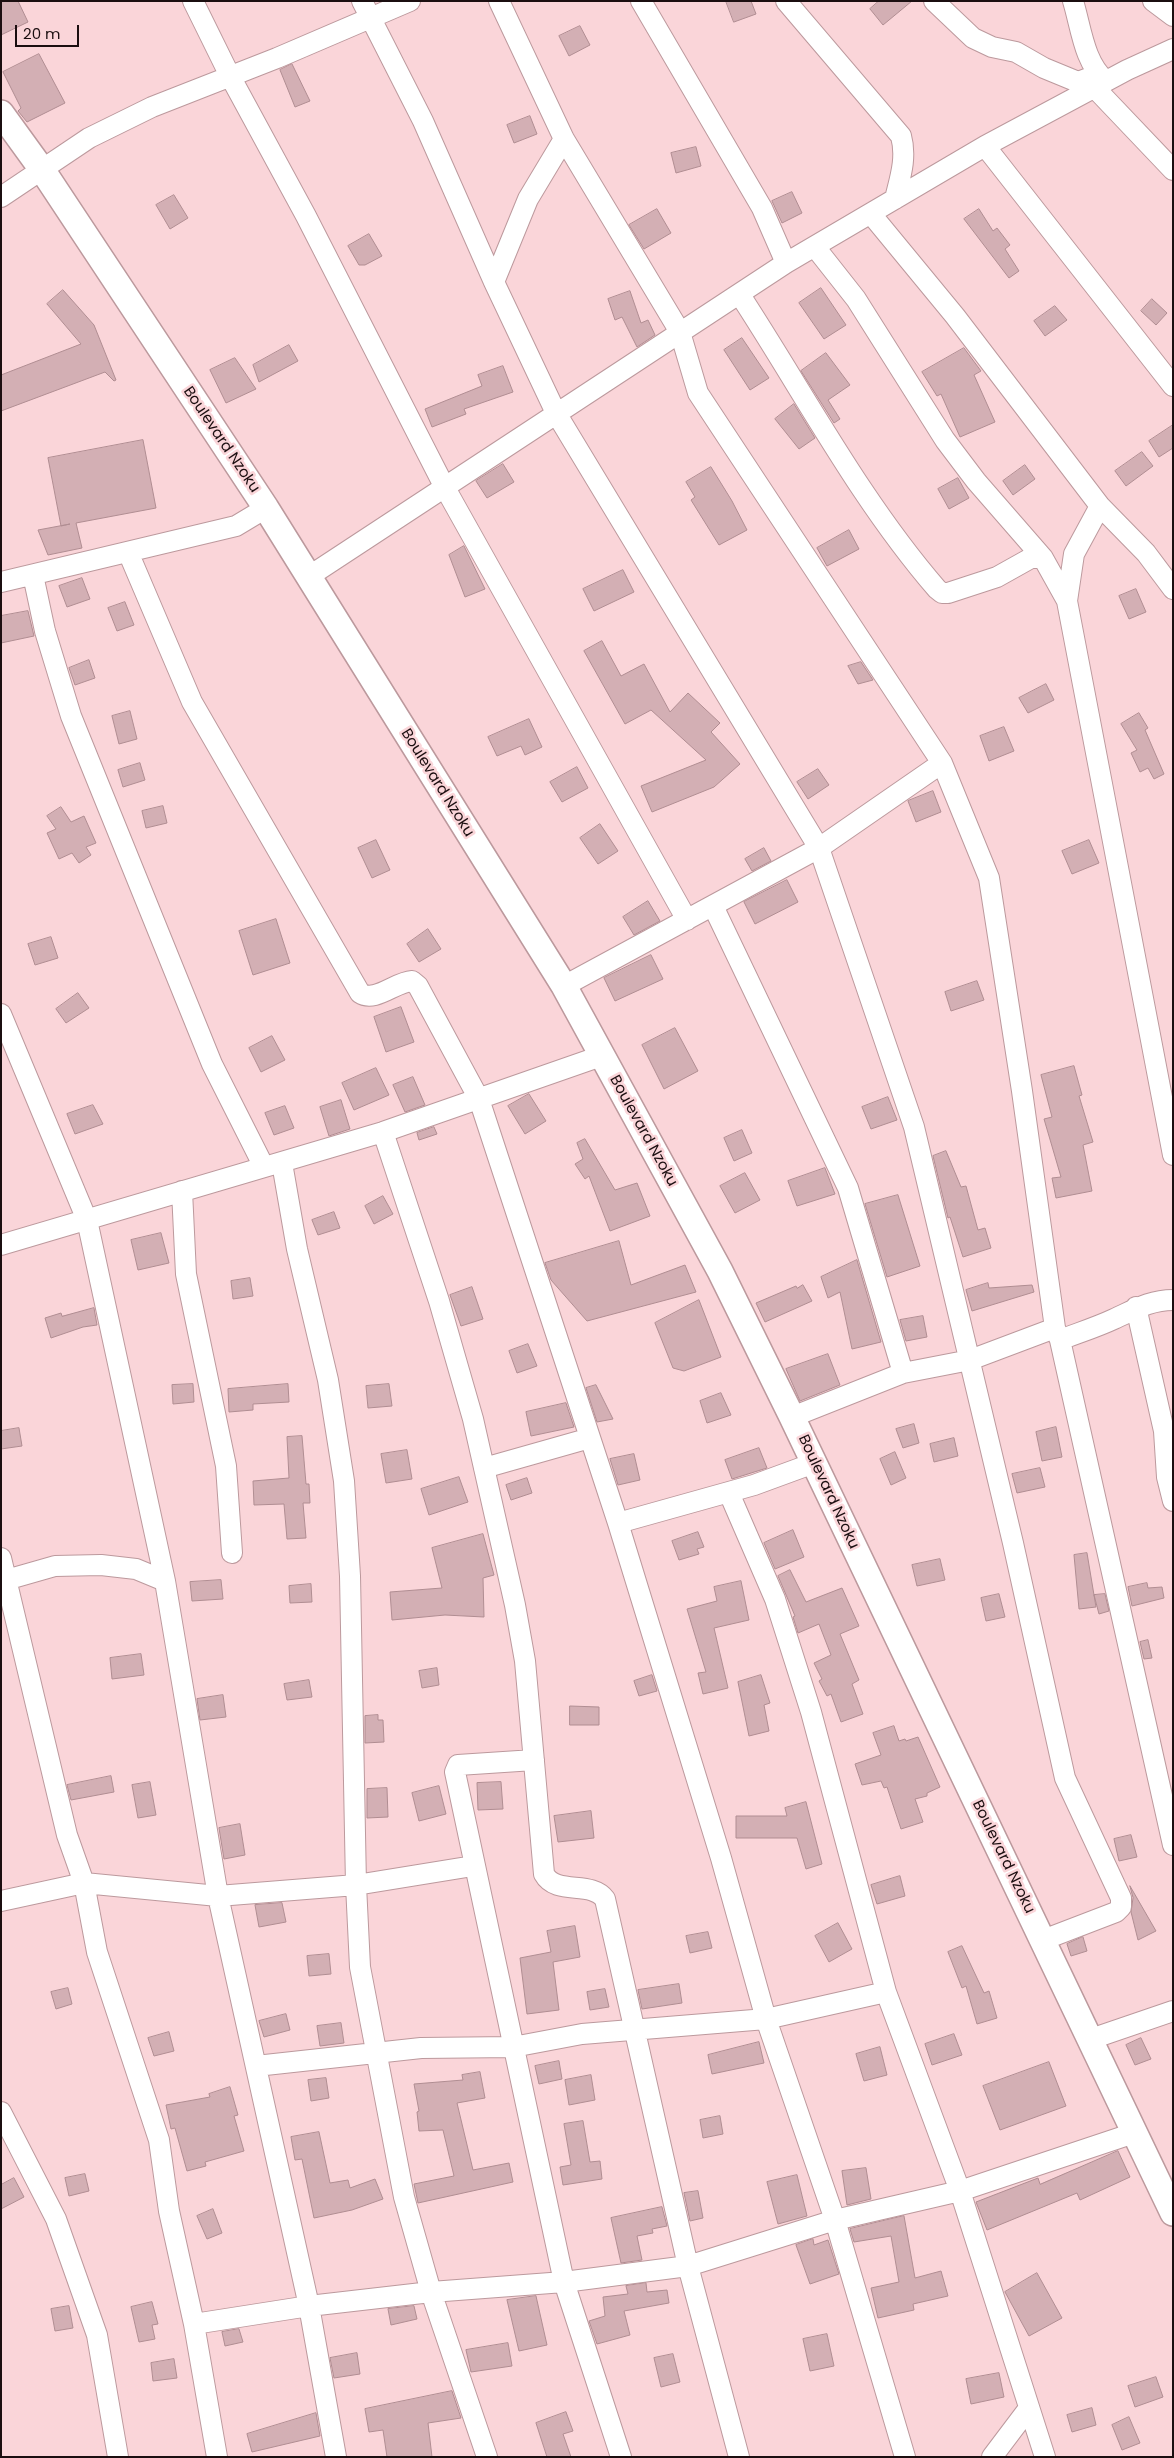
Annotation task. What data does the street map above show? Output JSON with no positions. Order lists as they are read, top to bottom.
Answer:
{
  "streets": {
    "street": ["Boulevard Nzoku"]
  },
  "scale_bar": "20 m"
}
